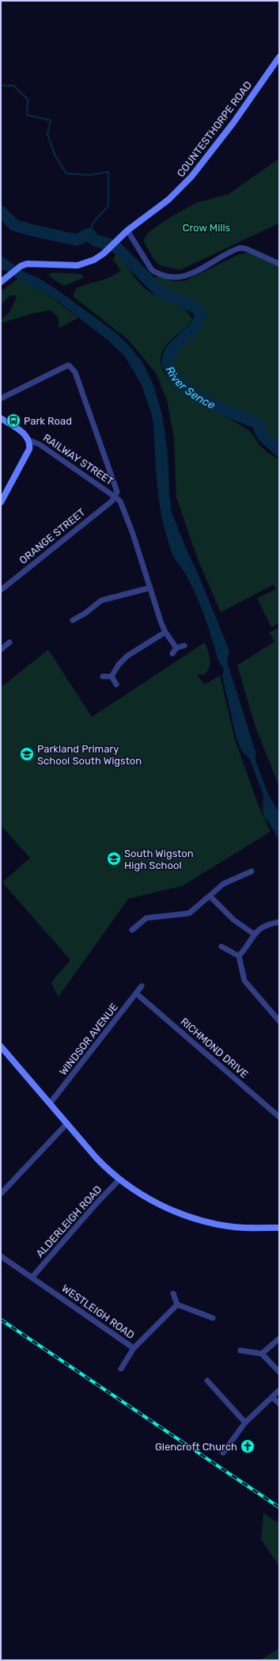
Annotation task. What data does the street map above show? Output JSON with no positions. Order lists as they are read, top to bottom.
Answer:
{
  "streets": {
    "street": [
      "COUNTESTHORPE ROAD",
      "RAILWAY STREET",
      "ORANGE STREET",
      "WINDSOR AVENUE",
      "RICHMOND DRIVE",
      "ALDERLEIGH ROAD",
      "WESTLEIGH ROAD"
    ]
  },
  "crossings": [
    ["RAILWAY STREET", "ORANGE STREET"],
    ["WINDSOR AVENUE", "RICHMOND DRIVE"],
    ["ALDERLEIGH ROAD", "WESTLEIGH ROAD"]
  ],
  "water": ["River Sence"],
  "parks": ["Crow Mills"],
  "places": {
    "bus stop": ["Park Road"],
    "school or university": ["Parkland Primary School South Wigston", "South Wigston High School"],
    "church": ["Glencroft Church"]
  }
}
